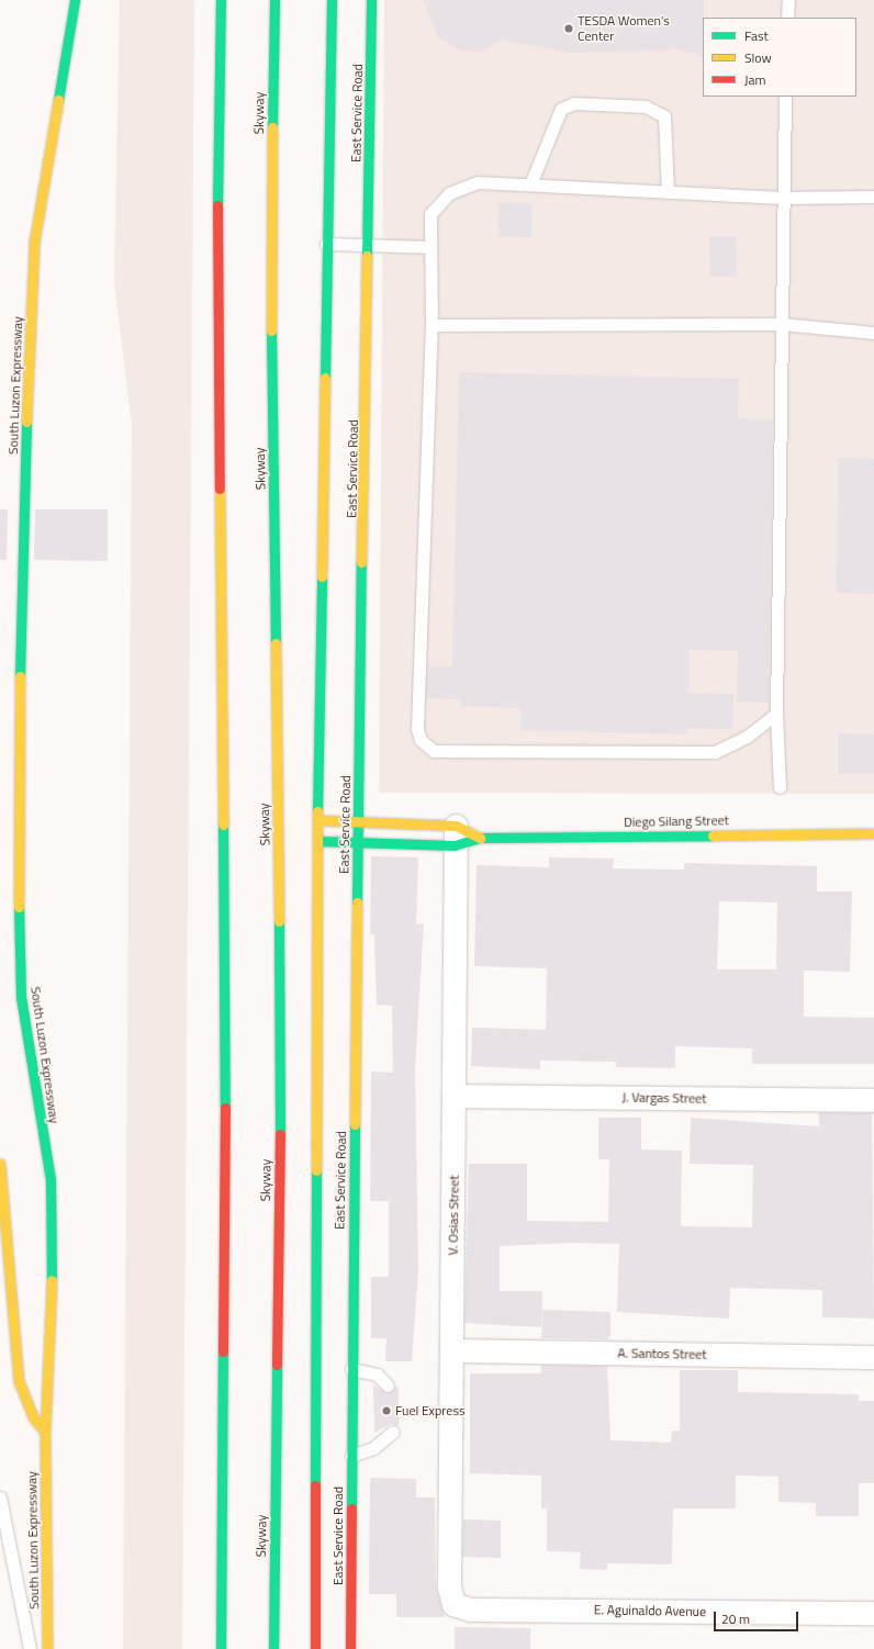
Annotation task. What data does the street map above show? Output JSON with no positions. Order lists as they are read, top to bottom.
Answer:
{
  "streets": {
    "main road": [
      "Skyway",
      "East Service Road",
      "South Luzon Expressway",
      "Diego Silang Street"
    ],
    "street": [
      "J. Vargas Street",
      "V. Osias Street",
      "A. Santos Street",
      "E. Aguinaldo Avenue"
    ]
  },
  "crossings": [
    ["East Service Road", "Diego Silang Street"],
    ["Diego Silang Street", "V. Osias Street"],
    ["J. Vargas Street", "V. Osias Street"],
    ["V. Osias Street", "A. Santos Street"],
    ["V. Osias Street", "E. Aguinaldo Avenue"]
  ],
  "places": ["TESDA Women's Center", "Fuel Express"],
  "legend": ["Fast", "Slow", "Jam"],
  "scale_bar": "20 m"
}
